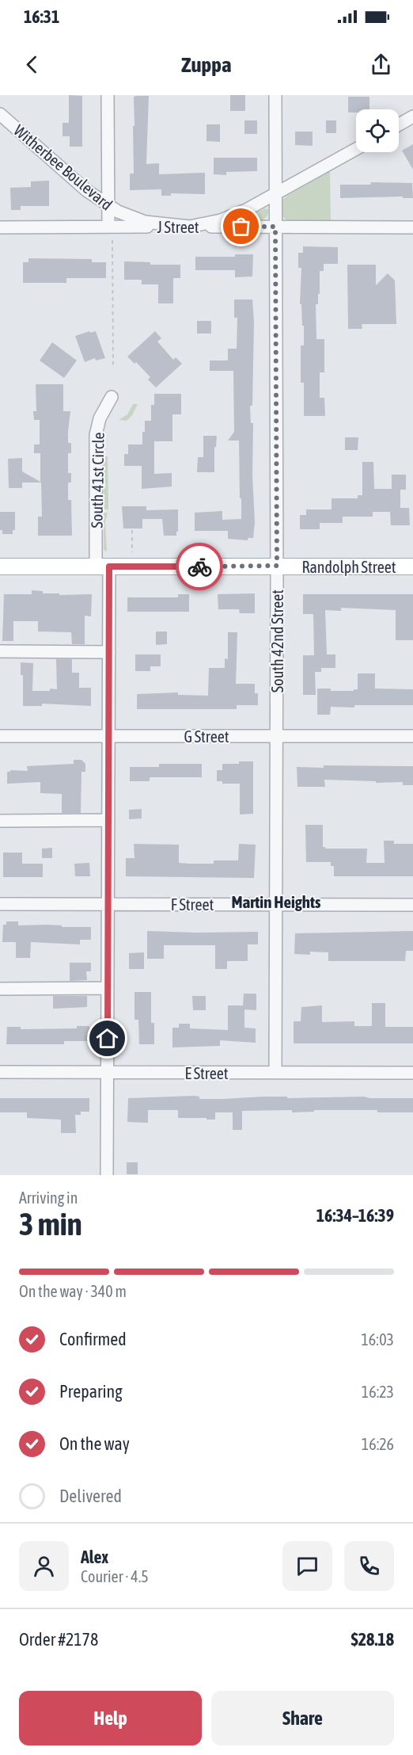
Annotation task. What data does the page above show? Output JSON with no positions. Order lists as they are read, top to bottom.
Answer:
{
  "streets": {
    "main road": ["Randolph Street"],
    "street": [
      "Witherbee Boulevard",
      "J Street",
      "South 41st Circle",
      "South 42nd Street",
      "G Street",
      "F Street",
      "E Street"
    ]
  },
  "crossings": [
    ["Witherbee Boulevard", "J Street"],
    ["Witherbee Boulevard", "South 42nd Street"],
    ["J Street", "South 42nd Street"],
    ["South 41st Circle", "Randolph Street"],
    ["South 41st Circle", "G Street"],
    ["South 41st Circle", "F Street"],
    ["South 41st Circle", "E Street"],
    ["Randolph Street", "South 42nd Street"],
    ["South 42nd Street", "G Street"],
    ["South 42nd Street", "F Street"],
    ["South 42nd Street", "E Street"]
  ],
  "districts": ["Martin Heights"],
  "page": {
    "status": "16:31",
    "header": "Zuppa",
    "heading": ["3 min", "Arriving in", "16:34–16:39"],
    "panel": [
      "Alex",
      "Courier · 4.5",
      "Order #2178",
      "$28.18"
    ],
    "bar": "On the way · 340 m",
    "list": [
      ["Confirmed", "16:03"],
      ["Preparing", "16:23"],
      ["On the way", "16:26"],
      "Delivered"
    ],
    "buttons": ["Help", "Share"]
  }
}
